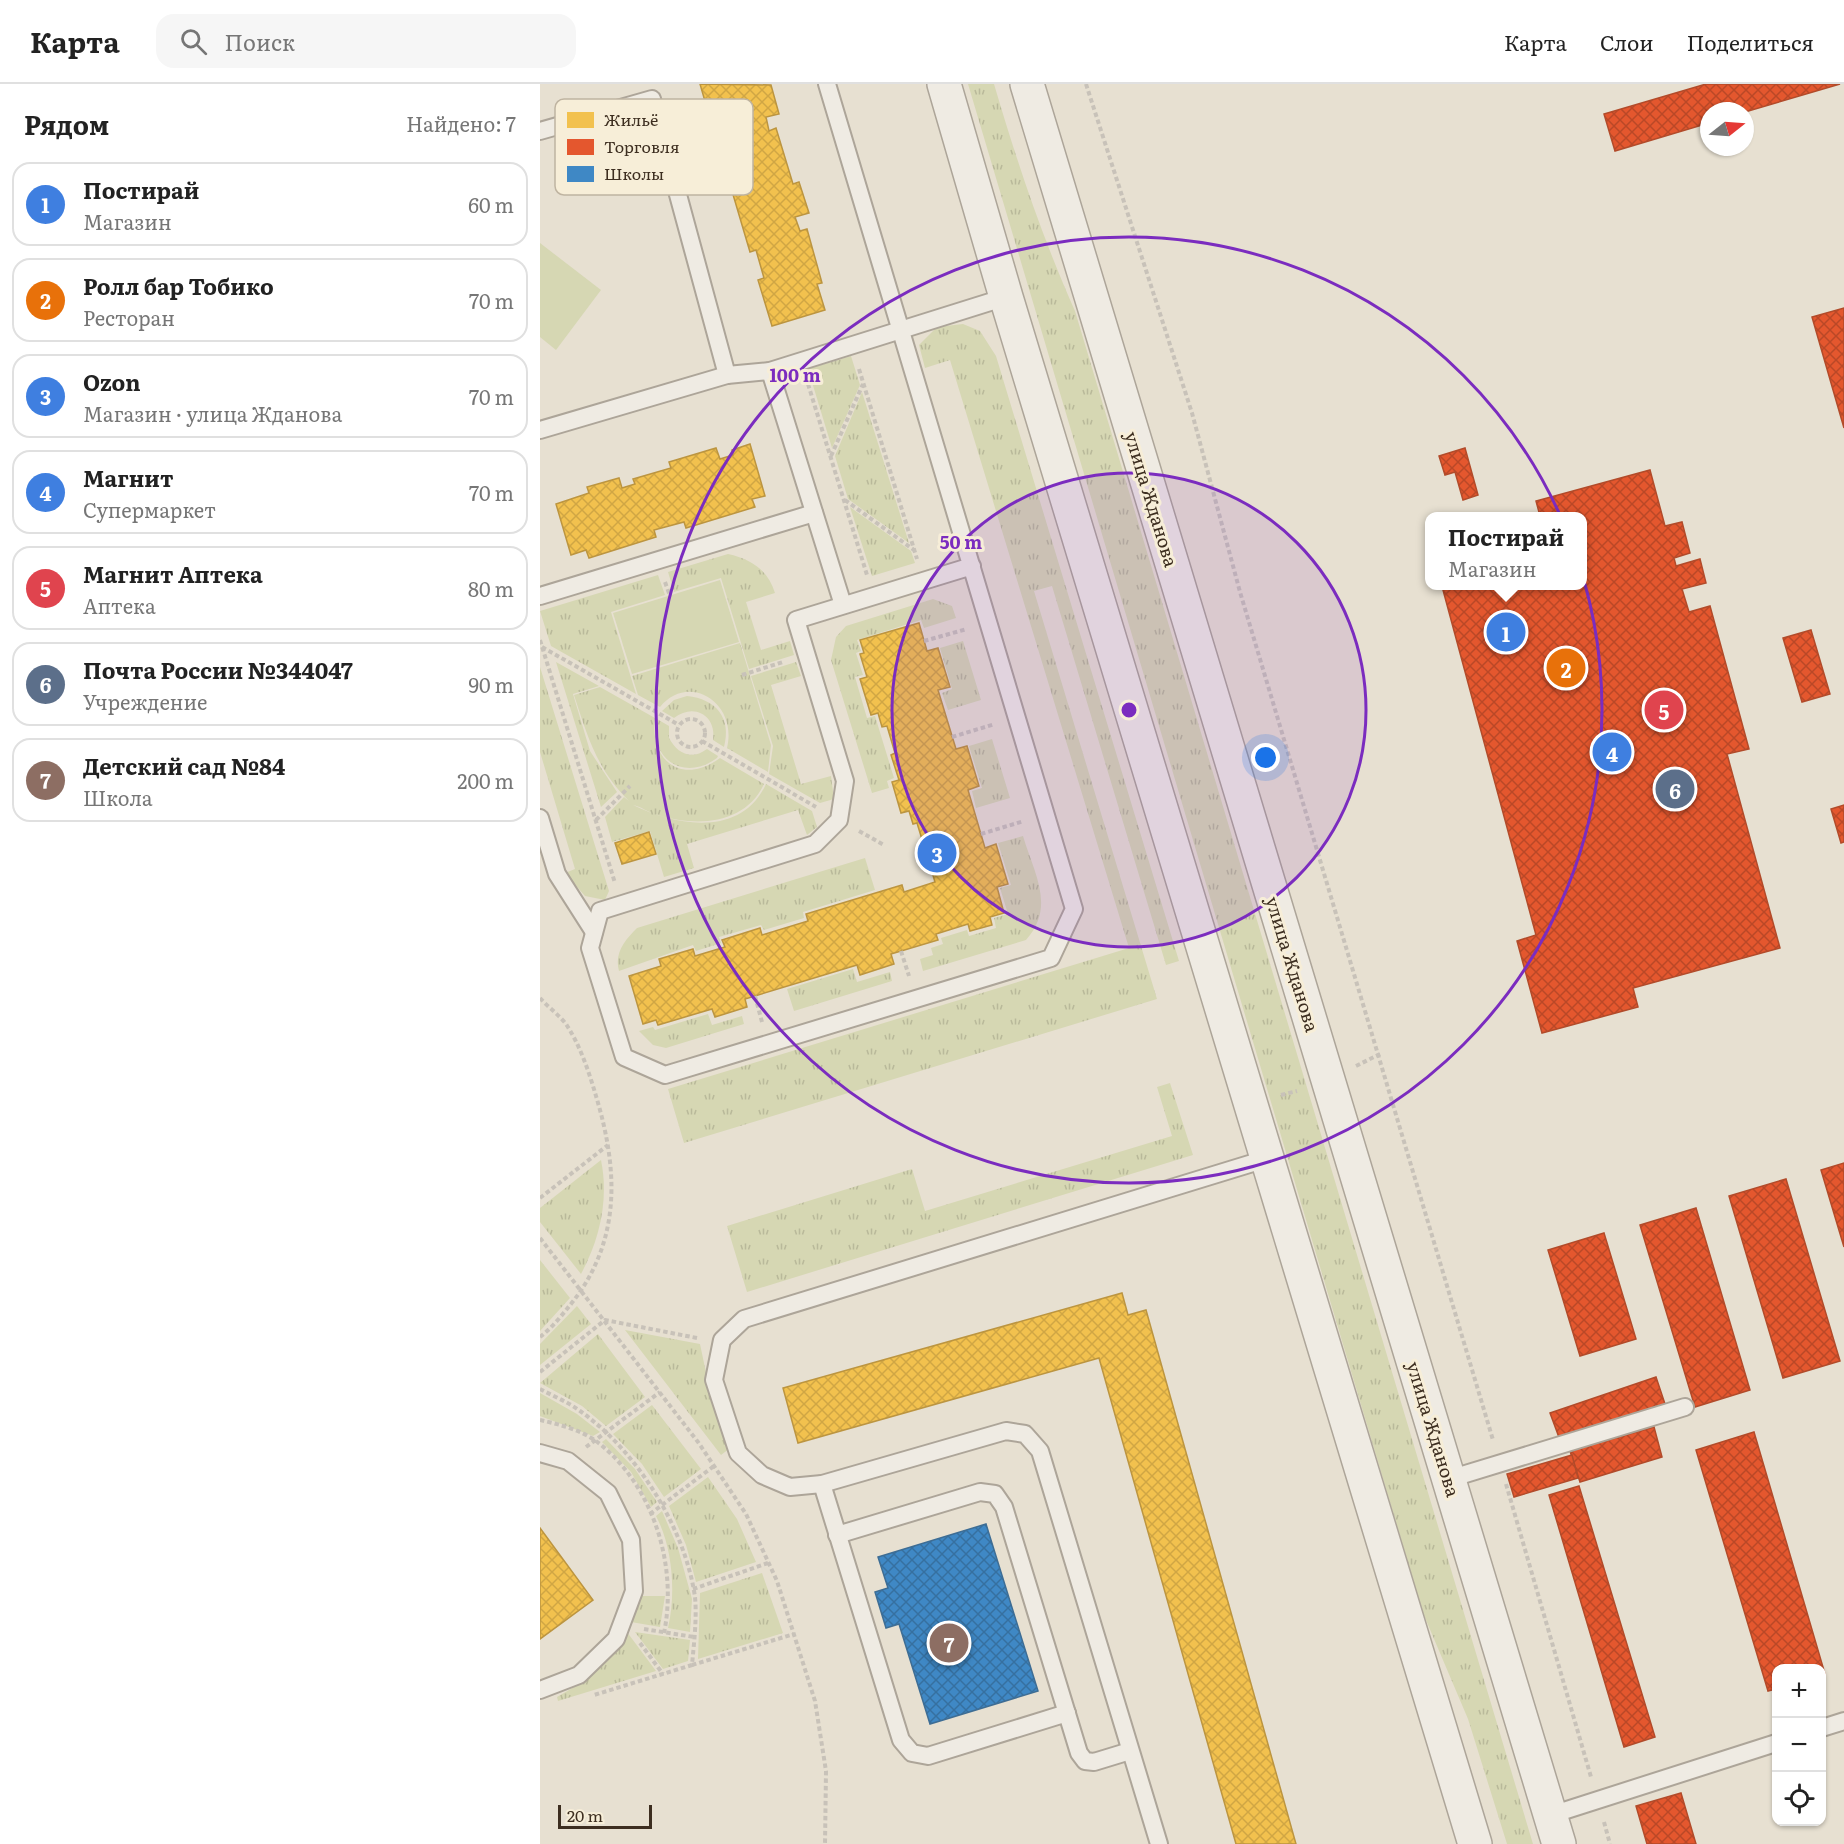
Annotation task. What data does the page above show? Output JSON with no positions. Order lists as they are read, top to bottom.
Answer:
{
  "streets": {
    "street": ["улица Жданова"]
  },
  "legend": ["Жильё", "Торговля", "Школы"],
  "scale_bar": "20 m",
  "north": "right",
  "page": {
    "header": "Карта",
    "search": "Поиск",
    "nav": ["Карта", "Слои", "Поделиться"],
    "heading": ["Рядом", "Найдено: 7"],
    "list": [
      {
        "mark": "1",
        "name": "Постирай",
        "note": "Магазин",
        "value": "60 m"
      },
      {
        "mark": "2",
        "name": "Ролл бар Тобико",
        "note": "Ресторан",
        "value": "70 m"
      },
      {
        "mark": "3",
        "name": "Ozon",
        "note": "Магазин · улица Жданова",
        "value": "70 m"
      },
      {
        "mark": "4",
        "name": "Магнит",
        "note": "Супермаркет",
        "value": "70 m"
      },
      {
        "mark": "5",
        "name": "Магнит Аптека",
        "note": "Аптека",
        "value": "80 m"
      },
      {
        "mark": "6",
        "name": "Почта России №344047",
        "note": "Учреждение",
        "value": "90 m"
      },
      {
        "mark": "7",
        "name": "Детский сад №84",
        "note": "Школа",
        "value": "200 m"
      }
    ],
    "popup": ["Постирай", "Магазин"],
    "pins": [
      "1",
      "2",
      "5",
      "4",
      "6",
      "3",
      "7"
    ],
    "map_buttons": ["+", "−"],
    "scale": "20 m"
  },
  "rings": ["100 m", "50 m"]
}
